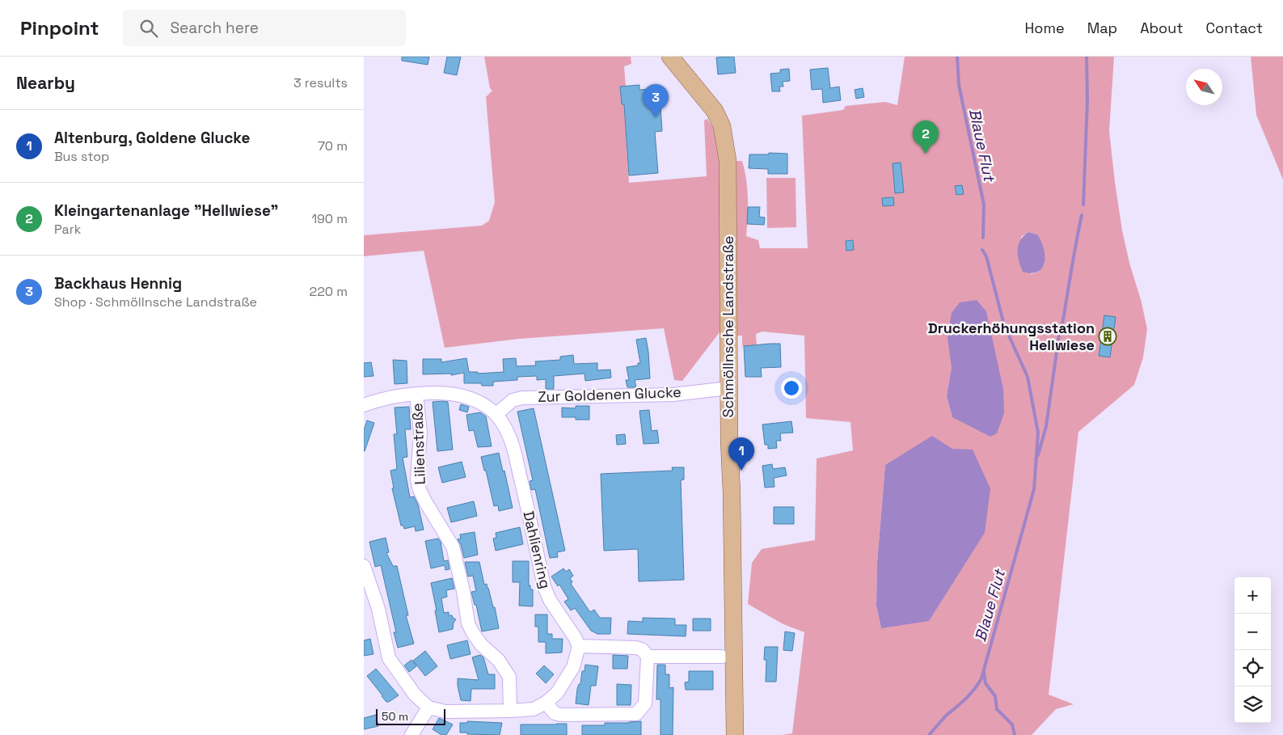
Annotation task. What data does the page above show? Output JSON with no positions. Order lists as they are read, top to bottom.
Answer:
{
  "streets": {
    "main road": ["Schmöllnsche Landstraße"],
    "street": ["Zur Goldenen Glucke", "Lilienstraße", "Dahlienring"]
  },
  "crossings": [
    ["Schmöllnsche Landstraße", "Zur Goldenen Glucke"],
    ["Zur Goldenen Glucke", "Dahlienring"],
    ["Lilienstraße", "Dahlienring"]
  ],
  "water": ["Blaue Flut"],
  "places": {
    "building": ["Druckerhöhungsstation Hellwiese"]
  },
  "scale_bar": "50 m",
  "north": "top left",
  "page": {
    "header": "Pinpoint",
    "search": "Search here",
    "nav": [
      "Home",
      "Map",
      "About",
      "Contact"
    ],
    "heading": ["Nearby", "3 results"],
    "pins": ["3", "2", "1"],
    "list": [
      {
        "mark": "1",
        "name": "Altenburg, Goldene Glucke",
        "note": "Bus stop",
        "value": "70 m"
      },
      {
        "mark": "2",
        "name": "Kleingartenanlage \"Hellwiese\"",
        "note": "Park",
        "value": "190 m"
      },
      {
        "mark": "3",
        "name": "Backhaus Hennig",
        "note": "Shop · Schmöllnsche Landstraße",
        "value": "220 m"
      }
    ],
    "map_buttons": ["+", "−"],
    "scale": "50 m"
  }
}
